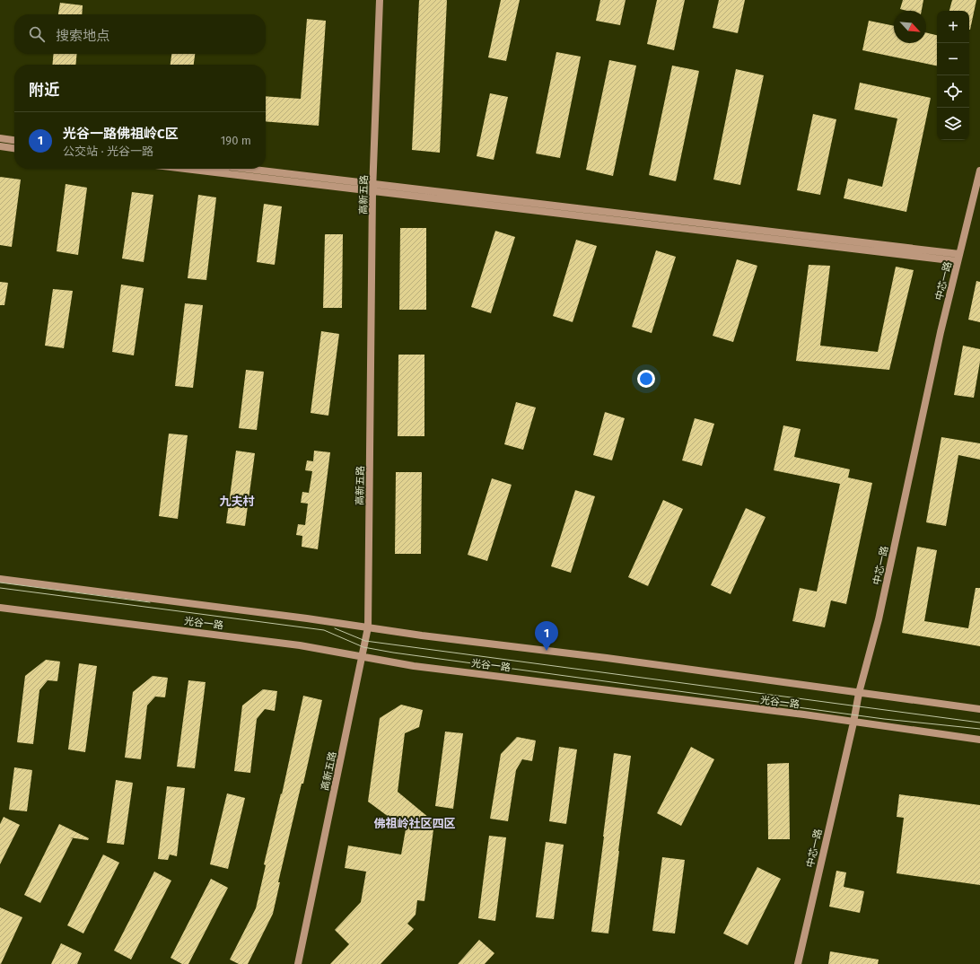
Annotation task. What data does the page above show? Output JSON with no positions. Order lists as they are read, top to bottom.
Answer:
{
  "streets": {
    "main road": ["高新五路", "中芯一路", "光谷一路"]
  },
  "crossings": [
    ["高新五路", "光谷一路"],
    ["中芯一路", "光谷一路"]
  ],
  "districts": ["九夫村", "佛祖岭社区四区"],
  "north": "bottom right",
  "page": {
    "map_buttons": ["+", "−"],
    "search": "搜索地点",
    "heading": "附近",
    "list": [
      {
        "mark": "1",
        "name": "光谷一路佛祖岭C区",
        "note": "公交站 · 光谷一路",
        "value": "190 m"
      }
    ],
    "pins": "1"
  }
}
